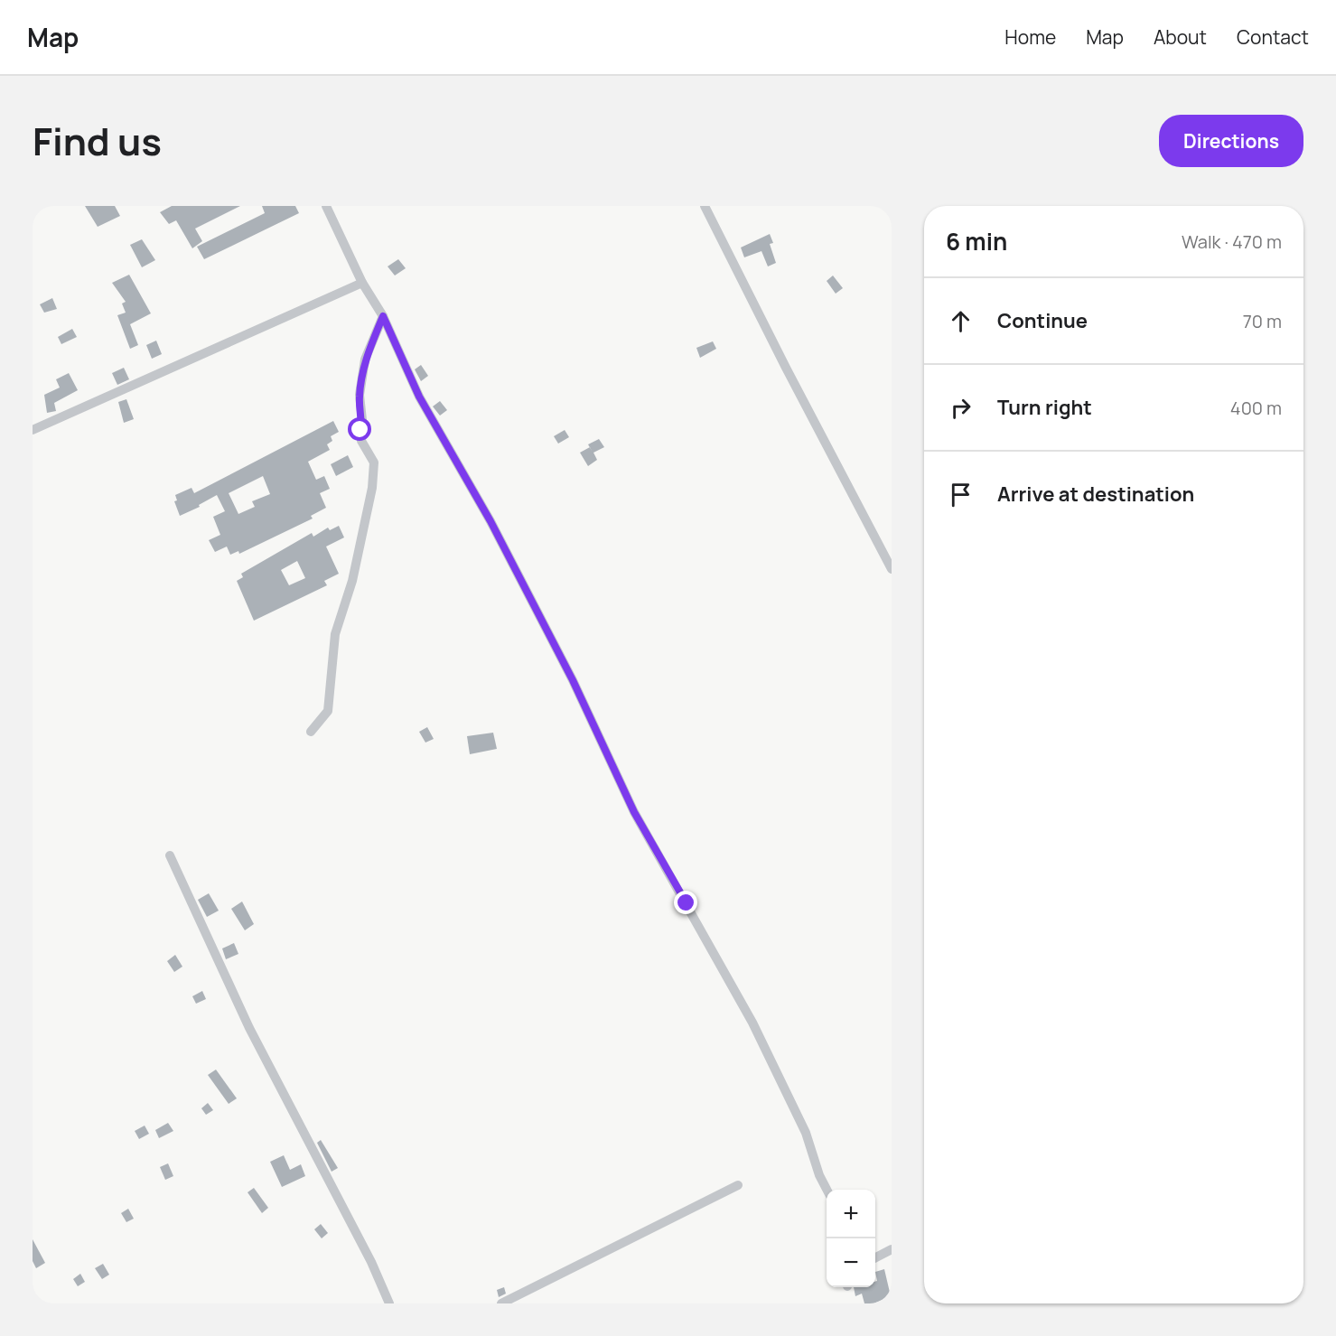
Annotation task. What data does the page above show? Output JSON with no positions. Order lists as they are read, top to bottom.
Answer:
{
  "page": {
    "header": "Map",
    "nav": [
      "Home",
      "Map",
      "About",
      "Contact"
    ],
    "title": "Find us",
    "buttons": "Directions",
    "heading": ["6 min", "Walk · 470 m"],
    "list": [
      ["Continue", "70 m"],
      ["Turn right", "400 m"],
      "Arrive at destination"
    ],
    "map_buttons": ["+", "−"]
  }
}
